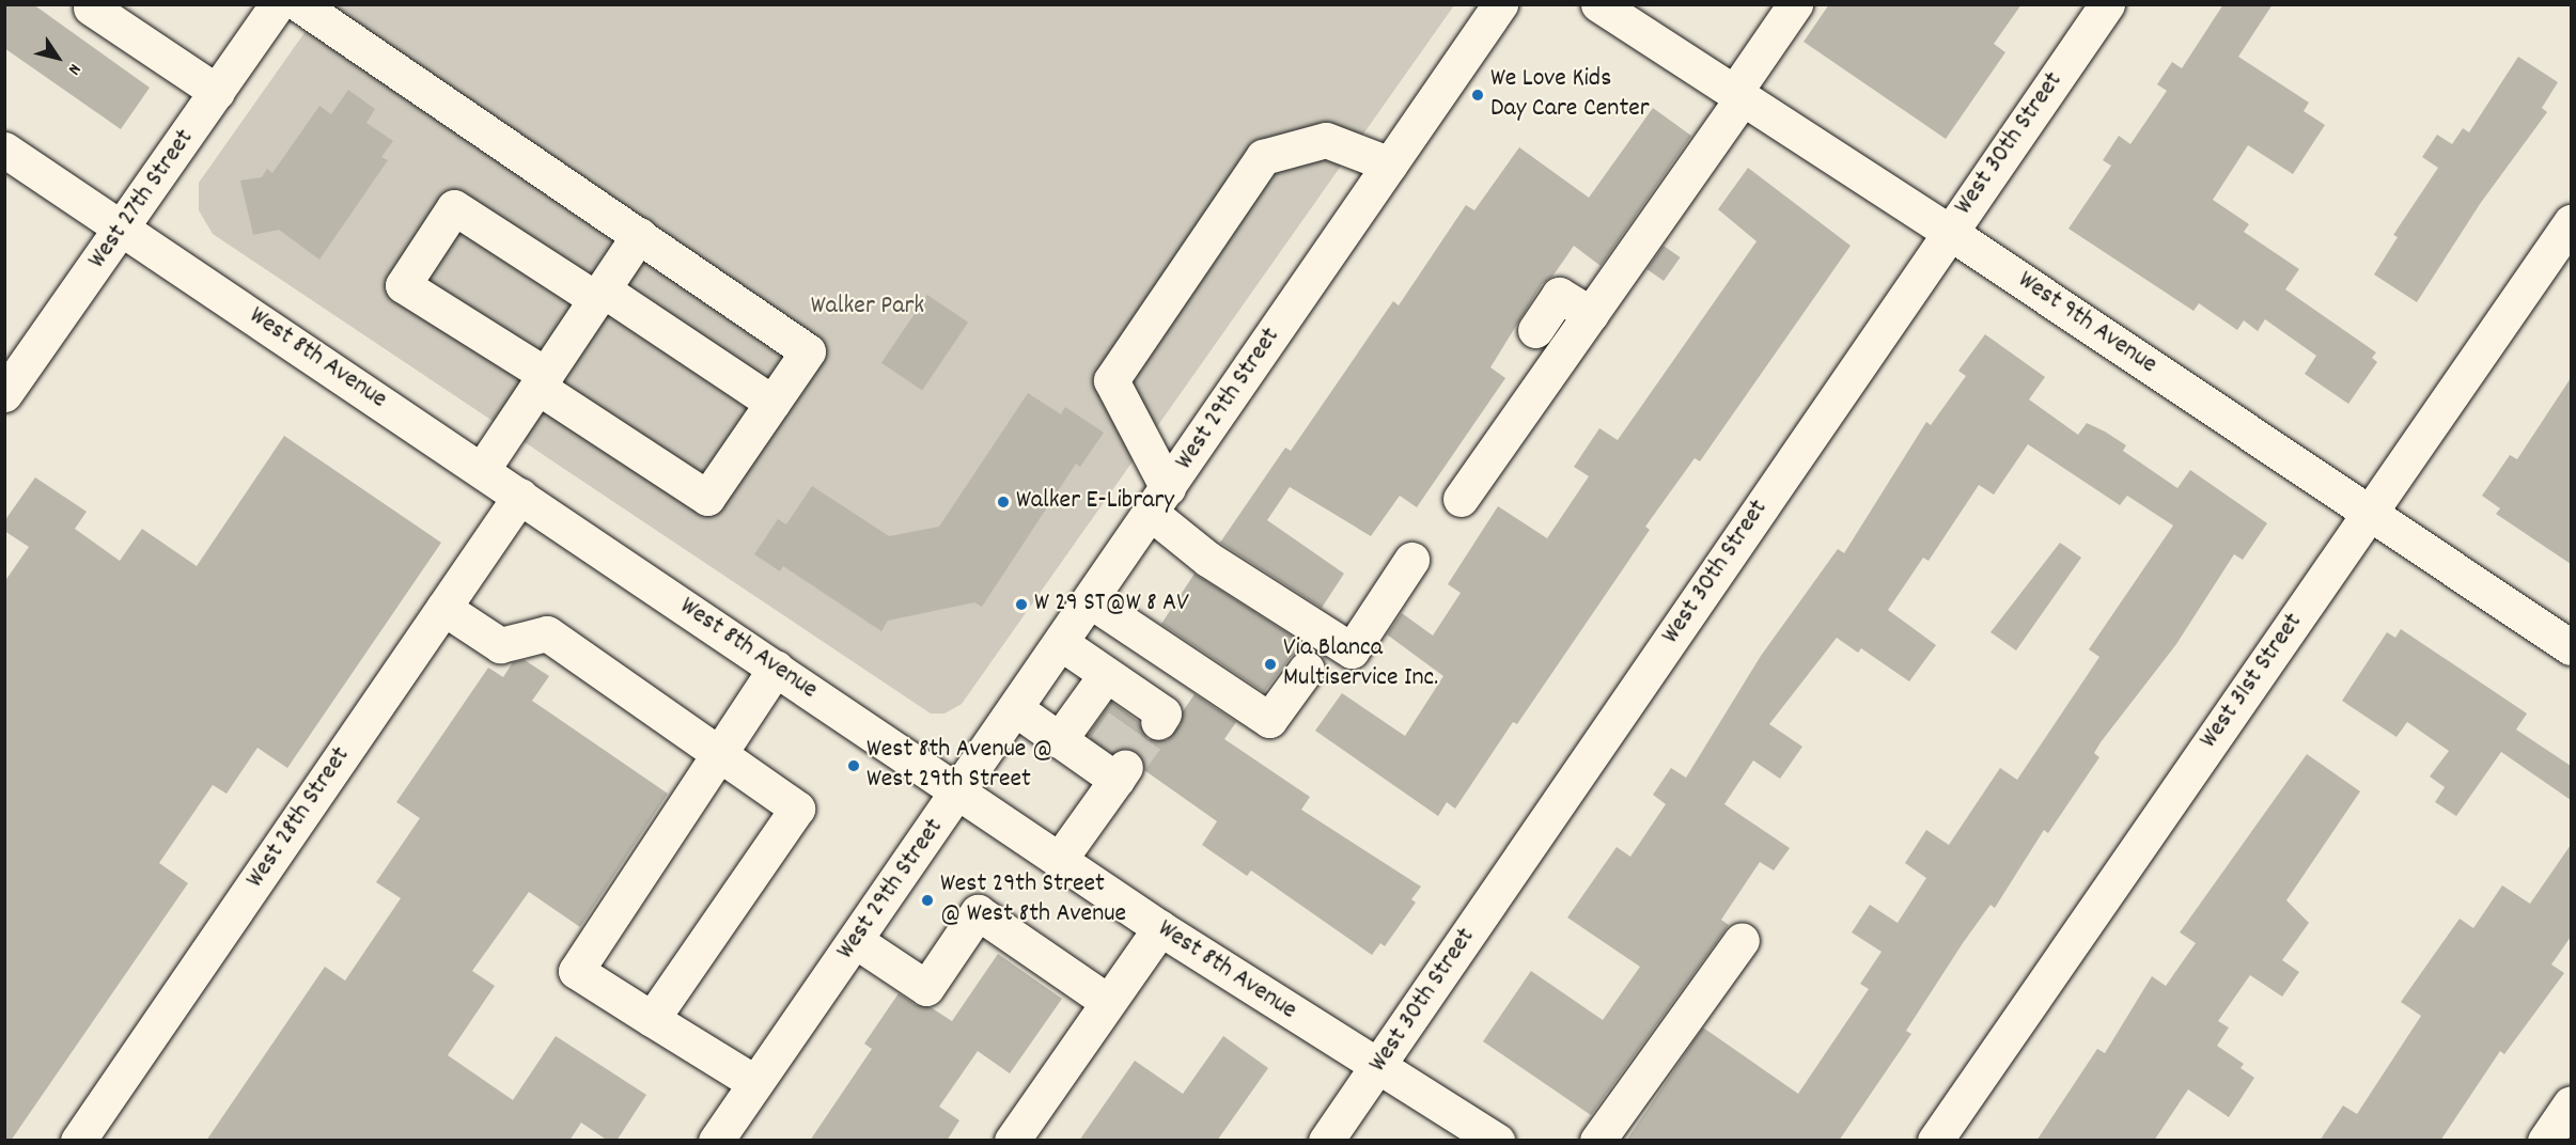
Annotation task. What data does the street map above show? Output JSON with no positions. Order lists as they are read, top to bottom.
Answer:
{
  "streets": {
    "street": [
      "West 30th Street",
      "West 27th Street",
      "West 9th Avenue",
      "West 8th Avenue",
      "West 29th Street",
      "West 31st Street",
      "West 28th Street"
    ]
  },
  "crossings": [
    ["West 30th Street", "West 9th Avenue"],
    ["West 30th Street", "West 8th Avenue"],
    ["West 27th Street", "West 8th Avenue"],
    ["West 9th Avenue", "West 31st Street"],
    ["West 8th Avenue", "West 29th Street"],
    ["West 8th Avenue", "West 28th Street"]
  ],
  "parks": ["Walker Park"],
  "places": [
    "We Love Kids Day Care Center",
    "Walker E-Library",
    "W 29 ST@W 8 AV",
    "Via Blanca Multiservice Inc.",
    "West 8th Avenue @ West 29th Street",
    "West 29th Street @ West 8th Avenue"
  ],
  "north": "bottom right"
}
